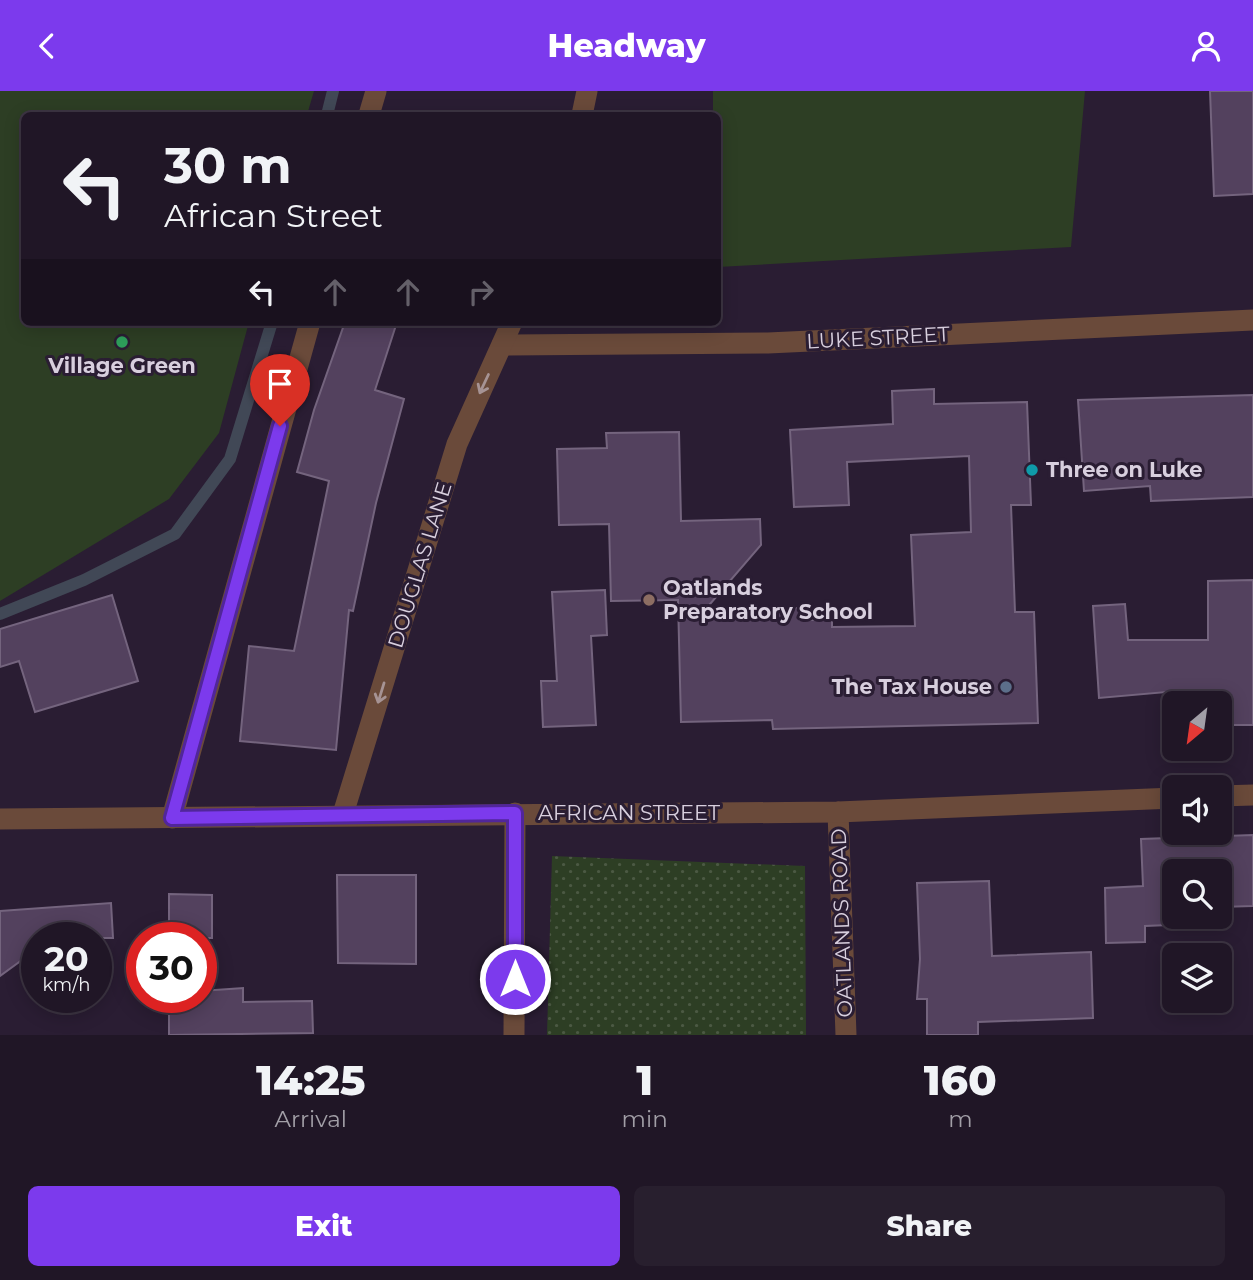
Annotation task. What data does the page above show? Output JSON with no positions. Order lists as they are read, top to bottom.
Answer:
{
  "streets": {
    "street": [
      "LUKE STREET",
      "DOUGLAS LANE",
      "AFRICAN STREET",
      "OATLANDS ROAD"
    ]
  },
  "crossings": [
    ["LUKE STREET", "DOUGLAS LANE"],
    ["DOUGLAS LANE", "AFRICAN STREET"],
    ["AFRICAN STREET", "OATLANDS ROAD"]
  ],
  "places": [
    "Village Green",
    "Three on Luke",
    "Oatlands Preparatory School",
    "The Tax House"
  ],
  "north": "bottom left",
  "page": {
    "header": "Headway",
    "turn": ["30 m", "African Street"],
    "speed": "20 km/h",
    "limit": "30",
    "eta": [
      "14:25",
      "Arrival",
      "1",
      "min",
      "160",
      "m"
    ],
    "buttons": ["Exit", "Share"]
  }
}
